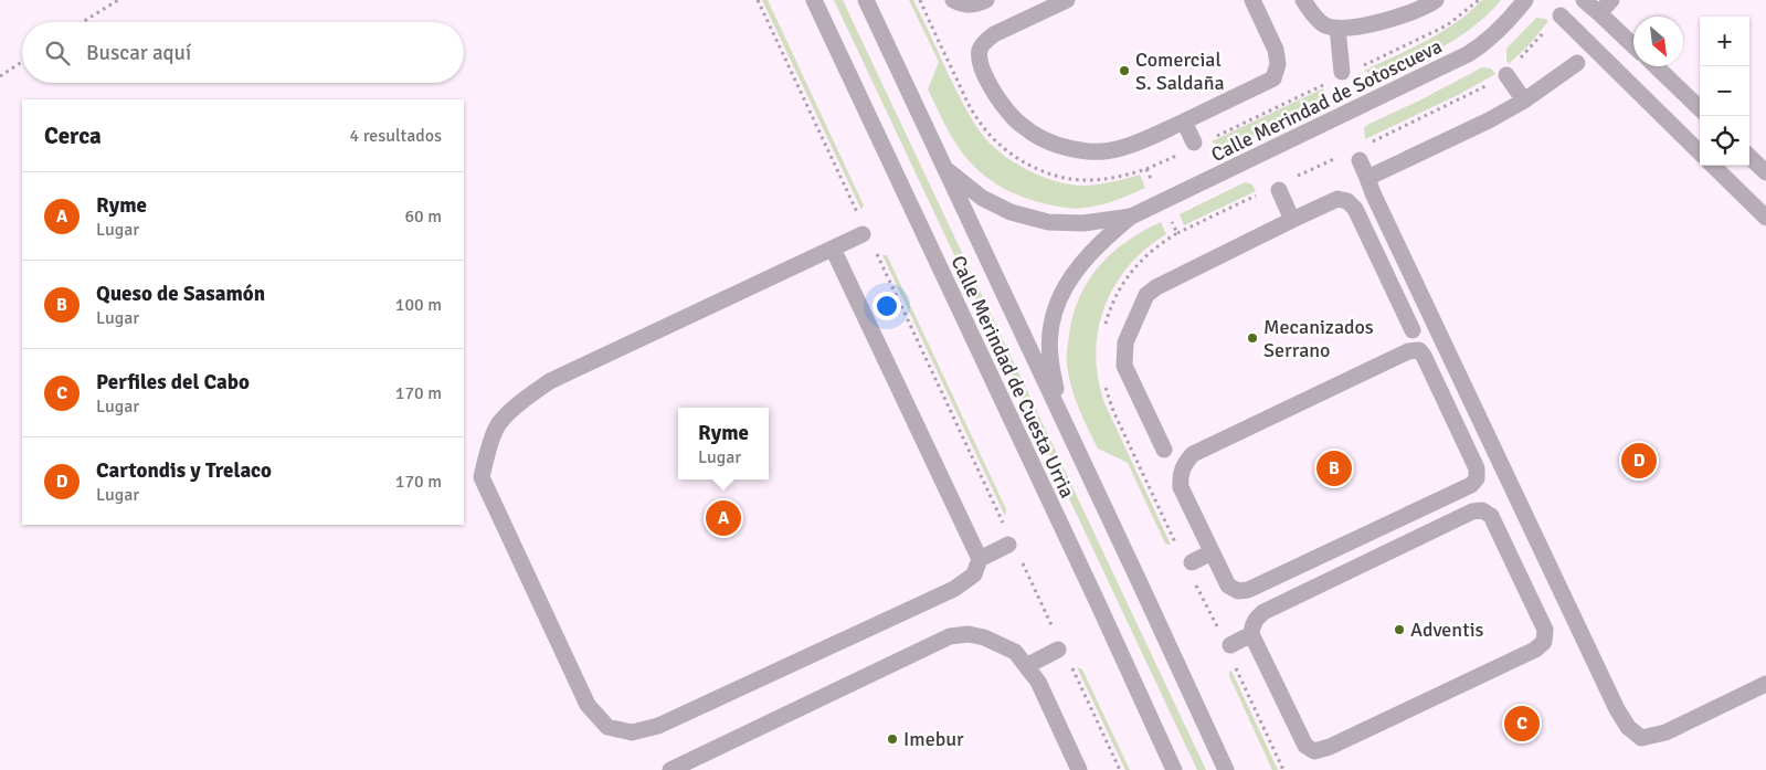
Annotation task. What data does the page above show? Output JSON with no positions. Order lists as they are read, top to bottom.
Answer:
{
  "streets": {
    "street": ["Calle Merindad de Sotoscueva", "Calle Merindad de Cuesta Urria"]
  },
  "crossings": [
    ["Calle Merindad de Sotoscueva", "Calle Merindad de Cuesta Urria"]
  ],
  "places": [
    "Comercial S. Saldaña",
    "Mecanizados Serrano",
    "Adventis",
    "Imebur"
  ],
  "north": "bottom right",
  "page": {
    "map_buttons": ["+", "−"],
    "search": "Buscar aquí",
    "heading": ["Cerca", "4 resultados"],
    "list": [
      {
        "mark": "A",
        "name": "Ryme",
        "note": "Lugar",
        "value": "60 m"
      },
      {
        "mark": "B",
        "name": "Queso de Sasamón",
        "note": "Lugar",
        "value": "100 m"
      },
      {
        "mark": "C",
        "name": "Perfiles del Cabo",
        "note": "Lugar",
        "value": "170 m"
      },
      {
        "mark": "D",
        "name": "Cartondis y Trelaco",
        "note": "Lugar",
        "value": "170 m"
      }
    ],
    "popup": ["Ryme", "Lugar"],
    "pins": [
      "D",
      "B",
      "A",
      "C"
    ]
  }
}
